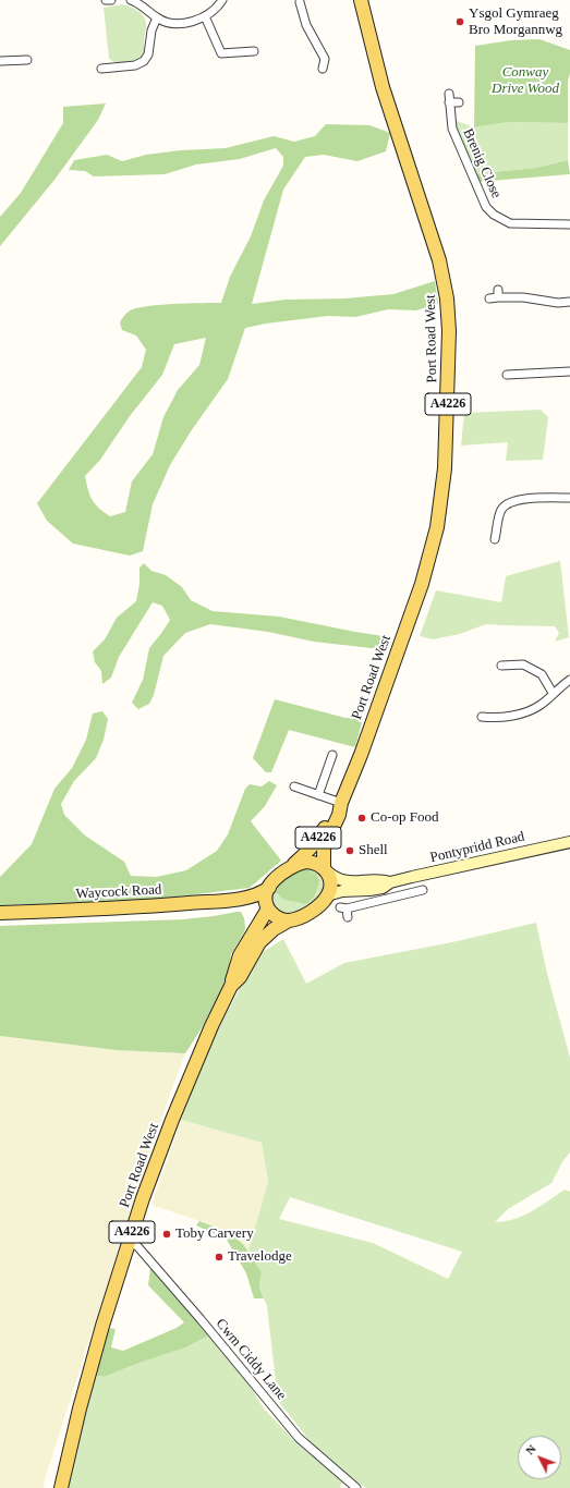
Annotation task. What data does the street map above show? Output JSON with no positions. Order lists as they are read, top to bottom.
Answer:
{
  "streets": {
    "main road": [
      "Port Road West",
      "A4226",
      "Pontypridd Road",
      "Waycock Road"
    ],
    "street": ["Brenig Close", "Cwm Ciddy Lane"]
  },
  "crossings": [
    ["Port Road West", "Pontypridd Road"],
    ["Port Road West", "Waycock Road"],
    ["Port Road West", "Cwm Ciddy Lane"],
    ["Pontypridd Road", "Waycock Road"]
  ],
  "parks": ["Conway Drive Wood"],
  "places": [
    "Ysgol Gymraeg Bro Morgannwg",
    "Co-op Food",
    "Shell",
    "Toby Carvery",
    "Travelodge"
  ],
  "north": "top left"
}
